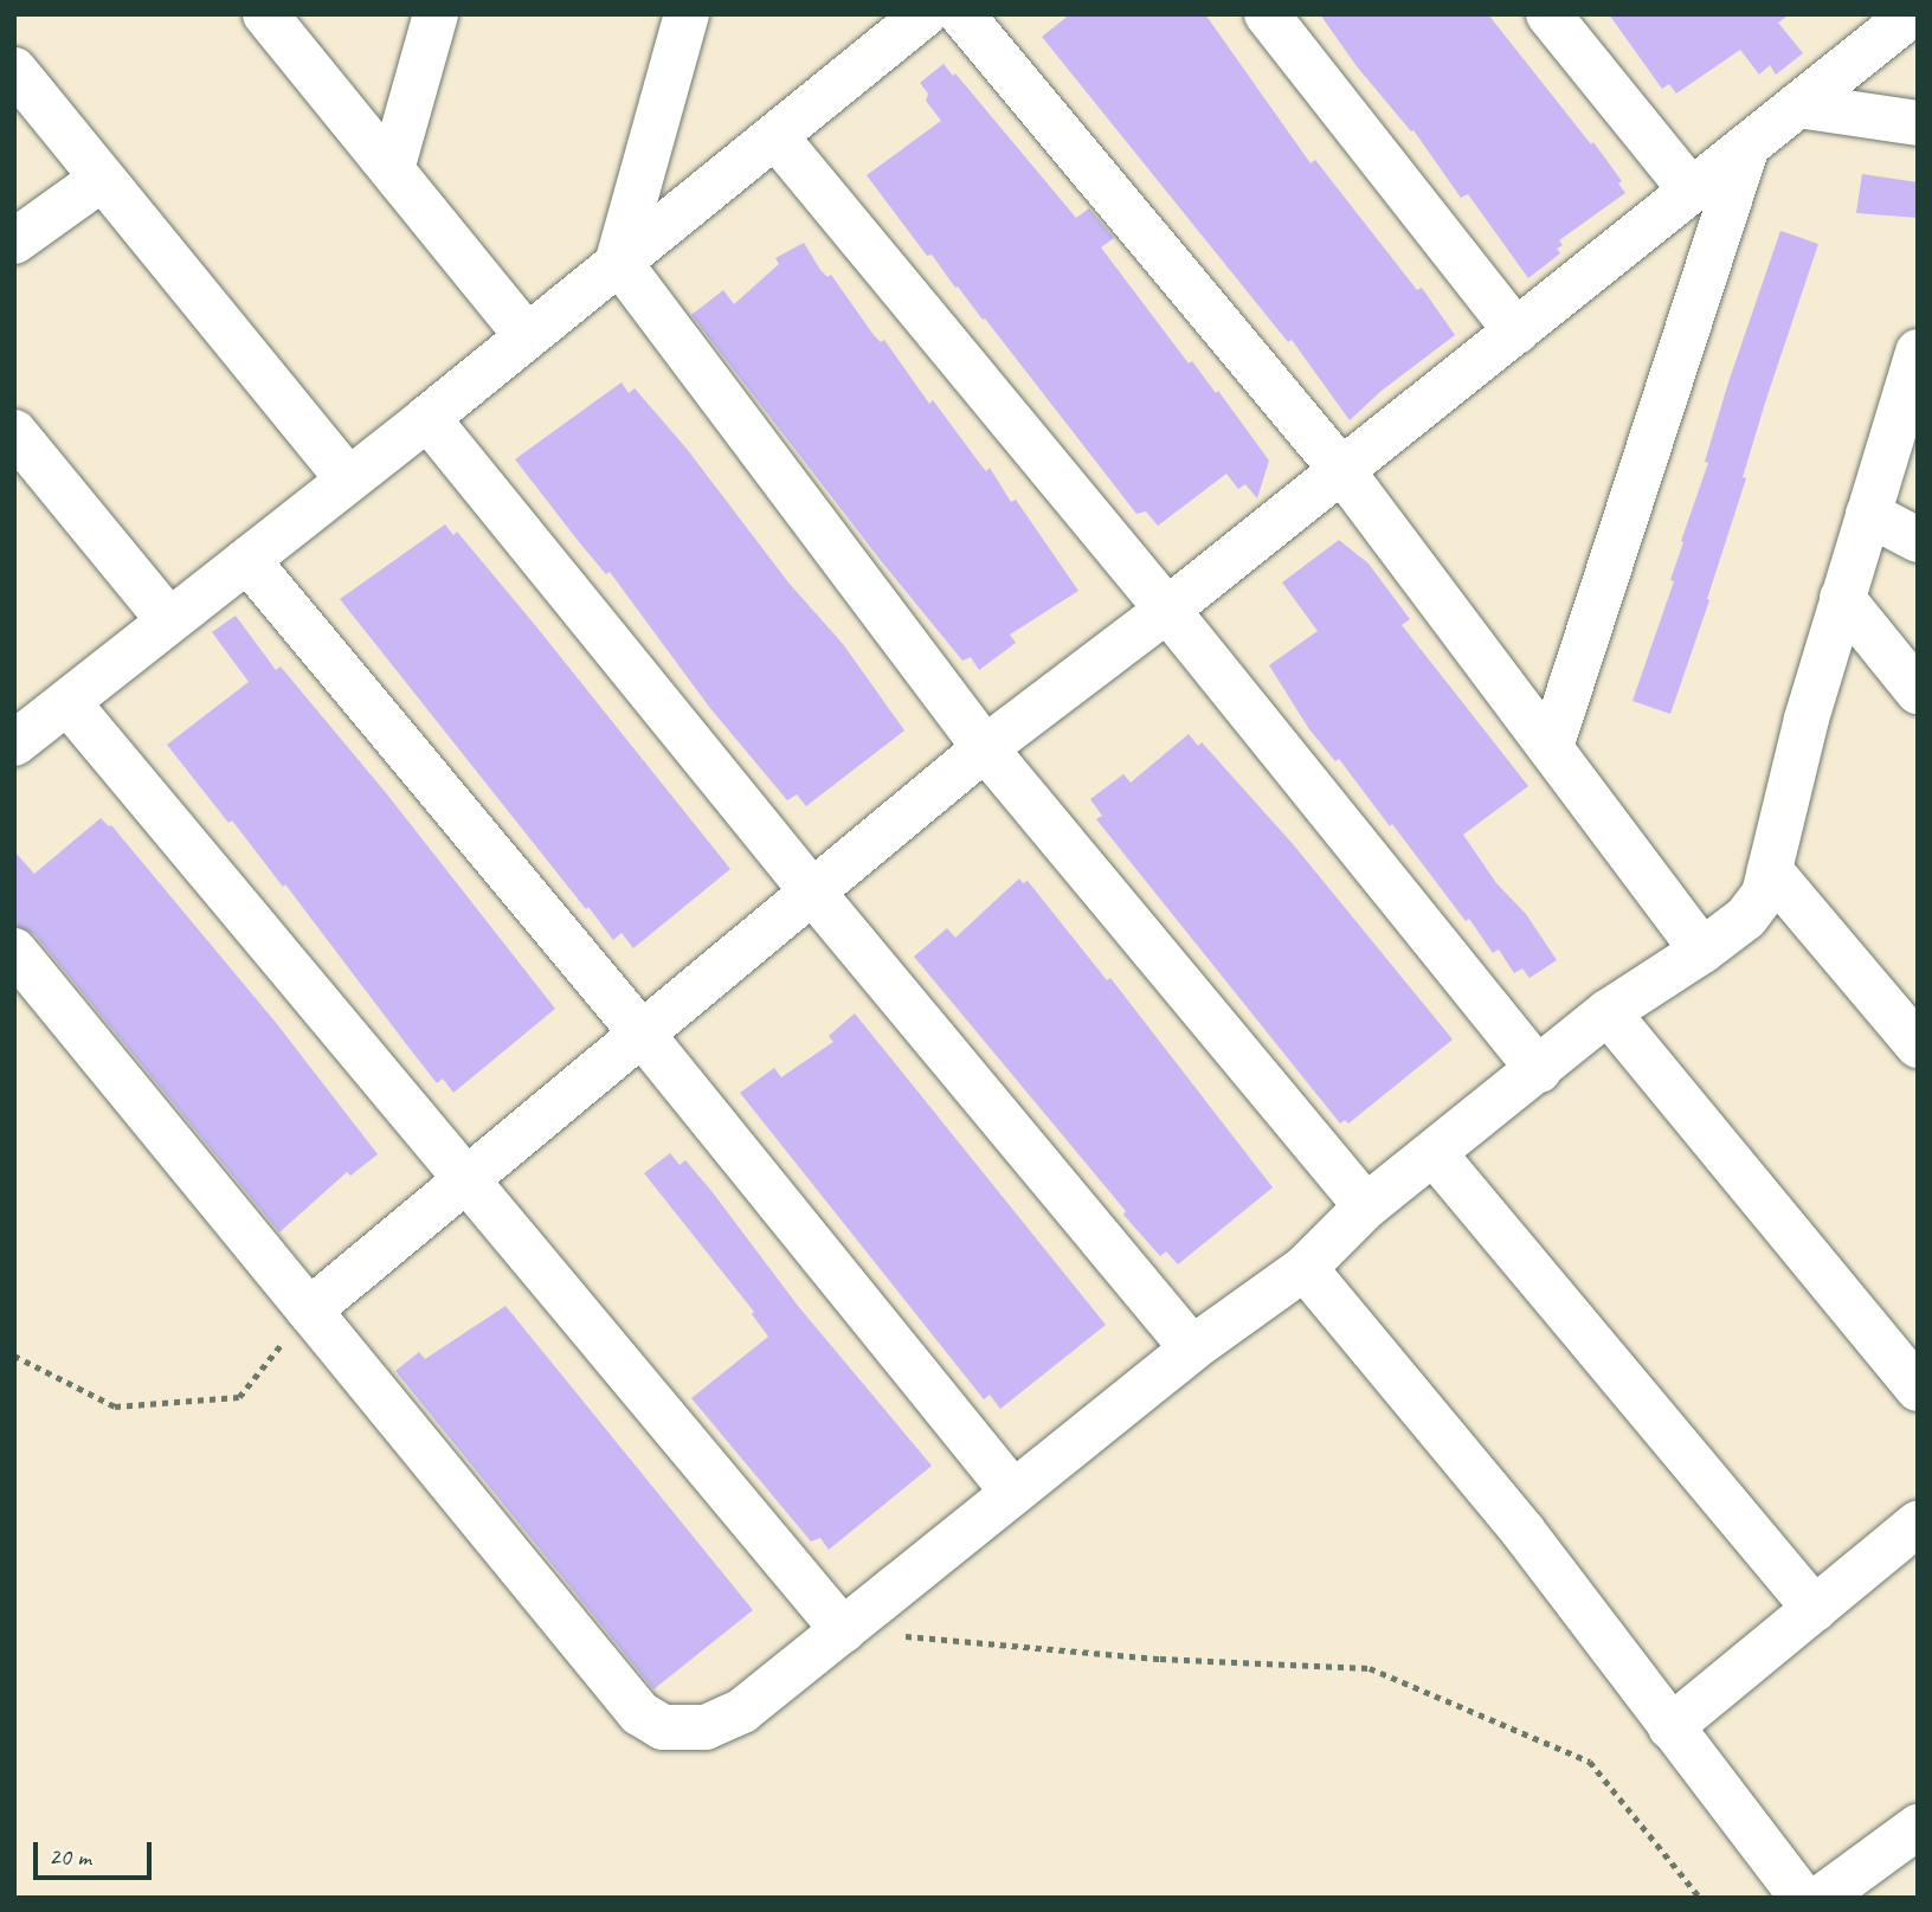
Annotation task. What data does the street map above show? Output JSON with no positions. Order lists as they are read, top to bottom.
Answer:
{
  "scale_bar": "20 m"
}
